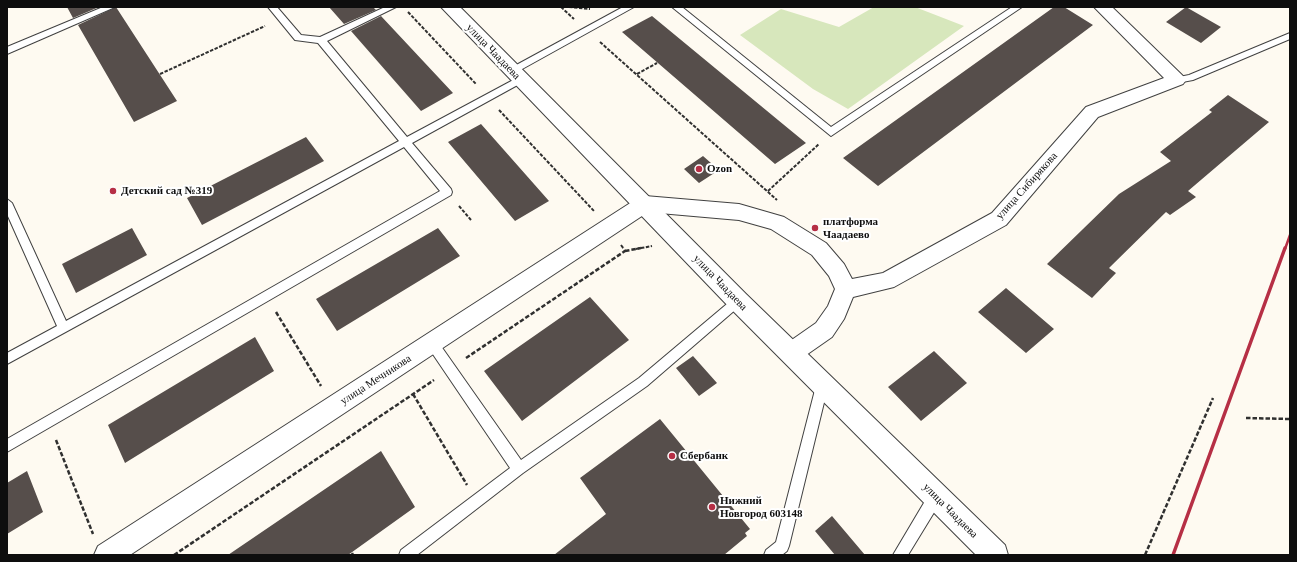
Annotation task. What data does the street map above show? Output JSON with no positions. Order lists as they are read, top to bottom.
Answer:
{
  "streets": {
    "street": ["улица Чаадаева", "улица Сибирякова", "улица Мечникова"]
  },
  "crossings": [
    ["улица Чаадаева", "улица Мечникова"]
  ],
  "places": [
    "Ozon",
    "Детский сад №319",
    "платформа Чаадаево",
    "Сбербанк",
    "Нижний Новгород 603148"
  ]
}
